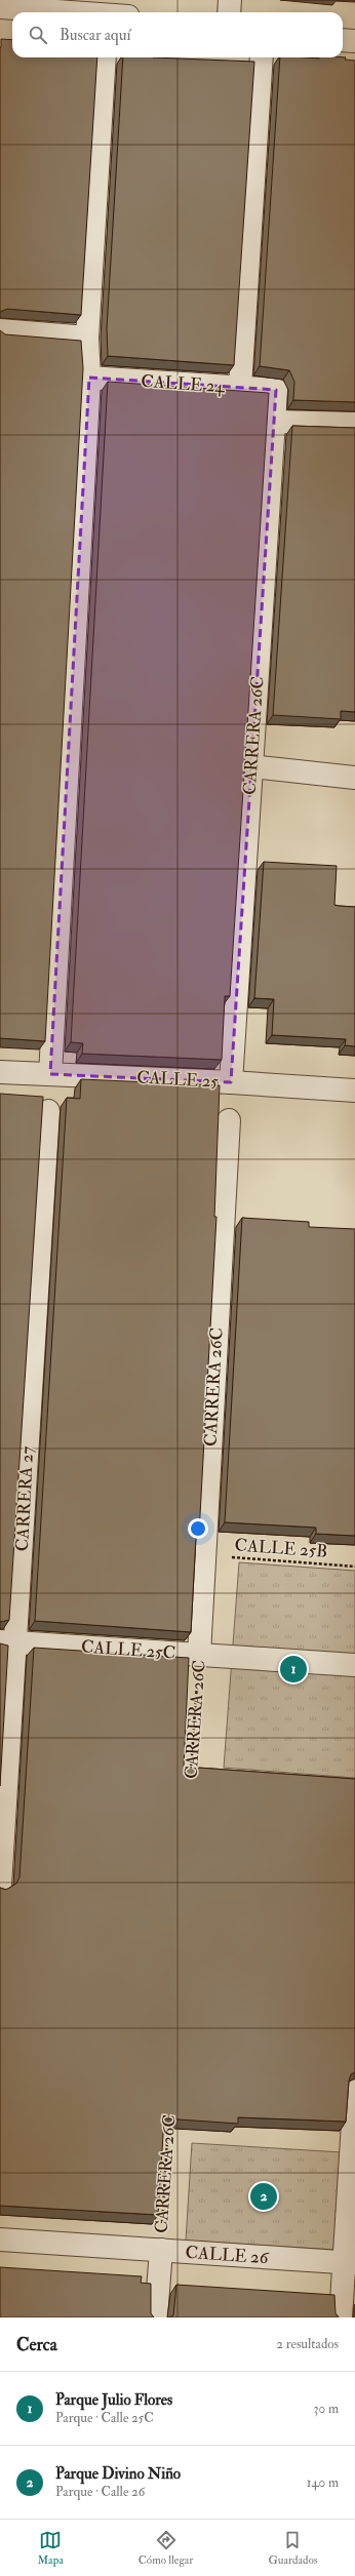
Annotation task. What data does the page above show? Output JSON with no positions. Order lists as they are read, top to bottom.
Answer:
{
  "streets": {
    "street": [
      "CALLE 24",
      "CARRERA 26C",
      "CALLE 25",
      "CARRERA 27",
      "CALLE 25C",
      "CALLE 26"
    ],
    "path": ["CALLE 25B"]
  },
  "crossings": [
    ["CALLE 24", "CARRERA 26C"],
    ["CARRERA 26C", "CALLE 25"],
    ["CARRERA 26C", "CALLE 25B"],
    ["CARRERA 26C", "CALLE 25C"],
    ["CARRERA 26C", "CALLE 26"],
    ["CARRERA 27", "CALLE 25C"]
  ],
  "page": {
    "search": "Buscar aquí",
    "pins": ["1", "2"],
    "heading": ["Cerca", "2 resultados"],
    "list": [
      {
        "mark": "1",
        "name": "Parque Julio Flores",
        "note": "Parque · Calle 25C",
        "value": "30 m"
      },
      {
        "mark": "2",
        "name": "Parque Divino Niño",
        "note": "Parque · Calle 26",
        "value": "140 m"
      }
    ],
    "nav": ["Mapa", "Cómo llegar", "Guardados"]
  }
}
